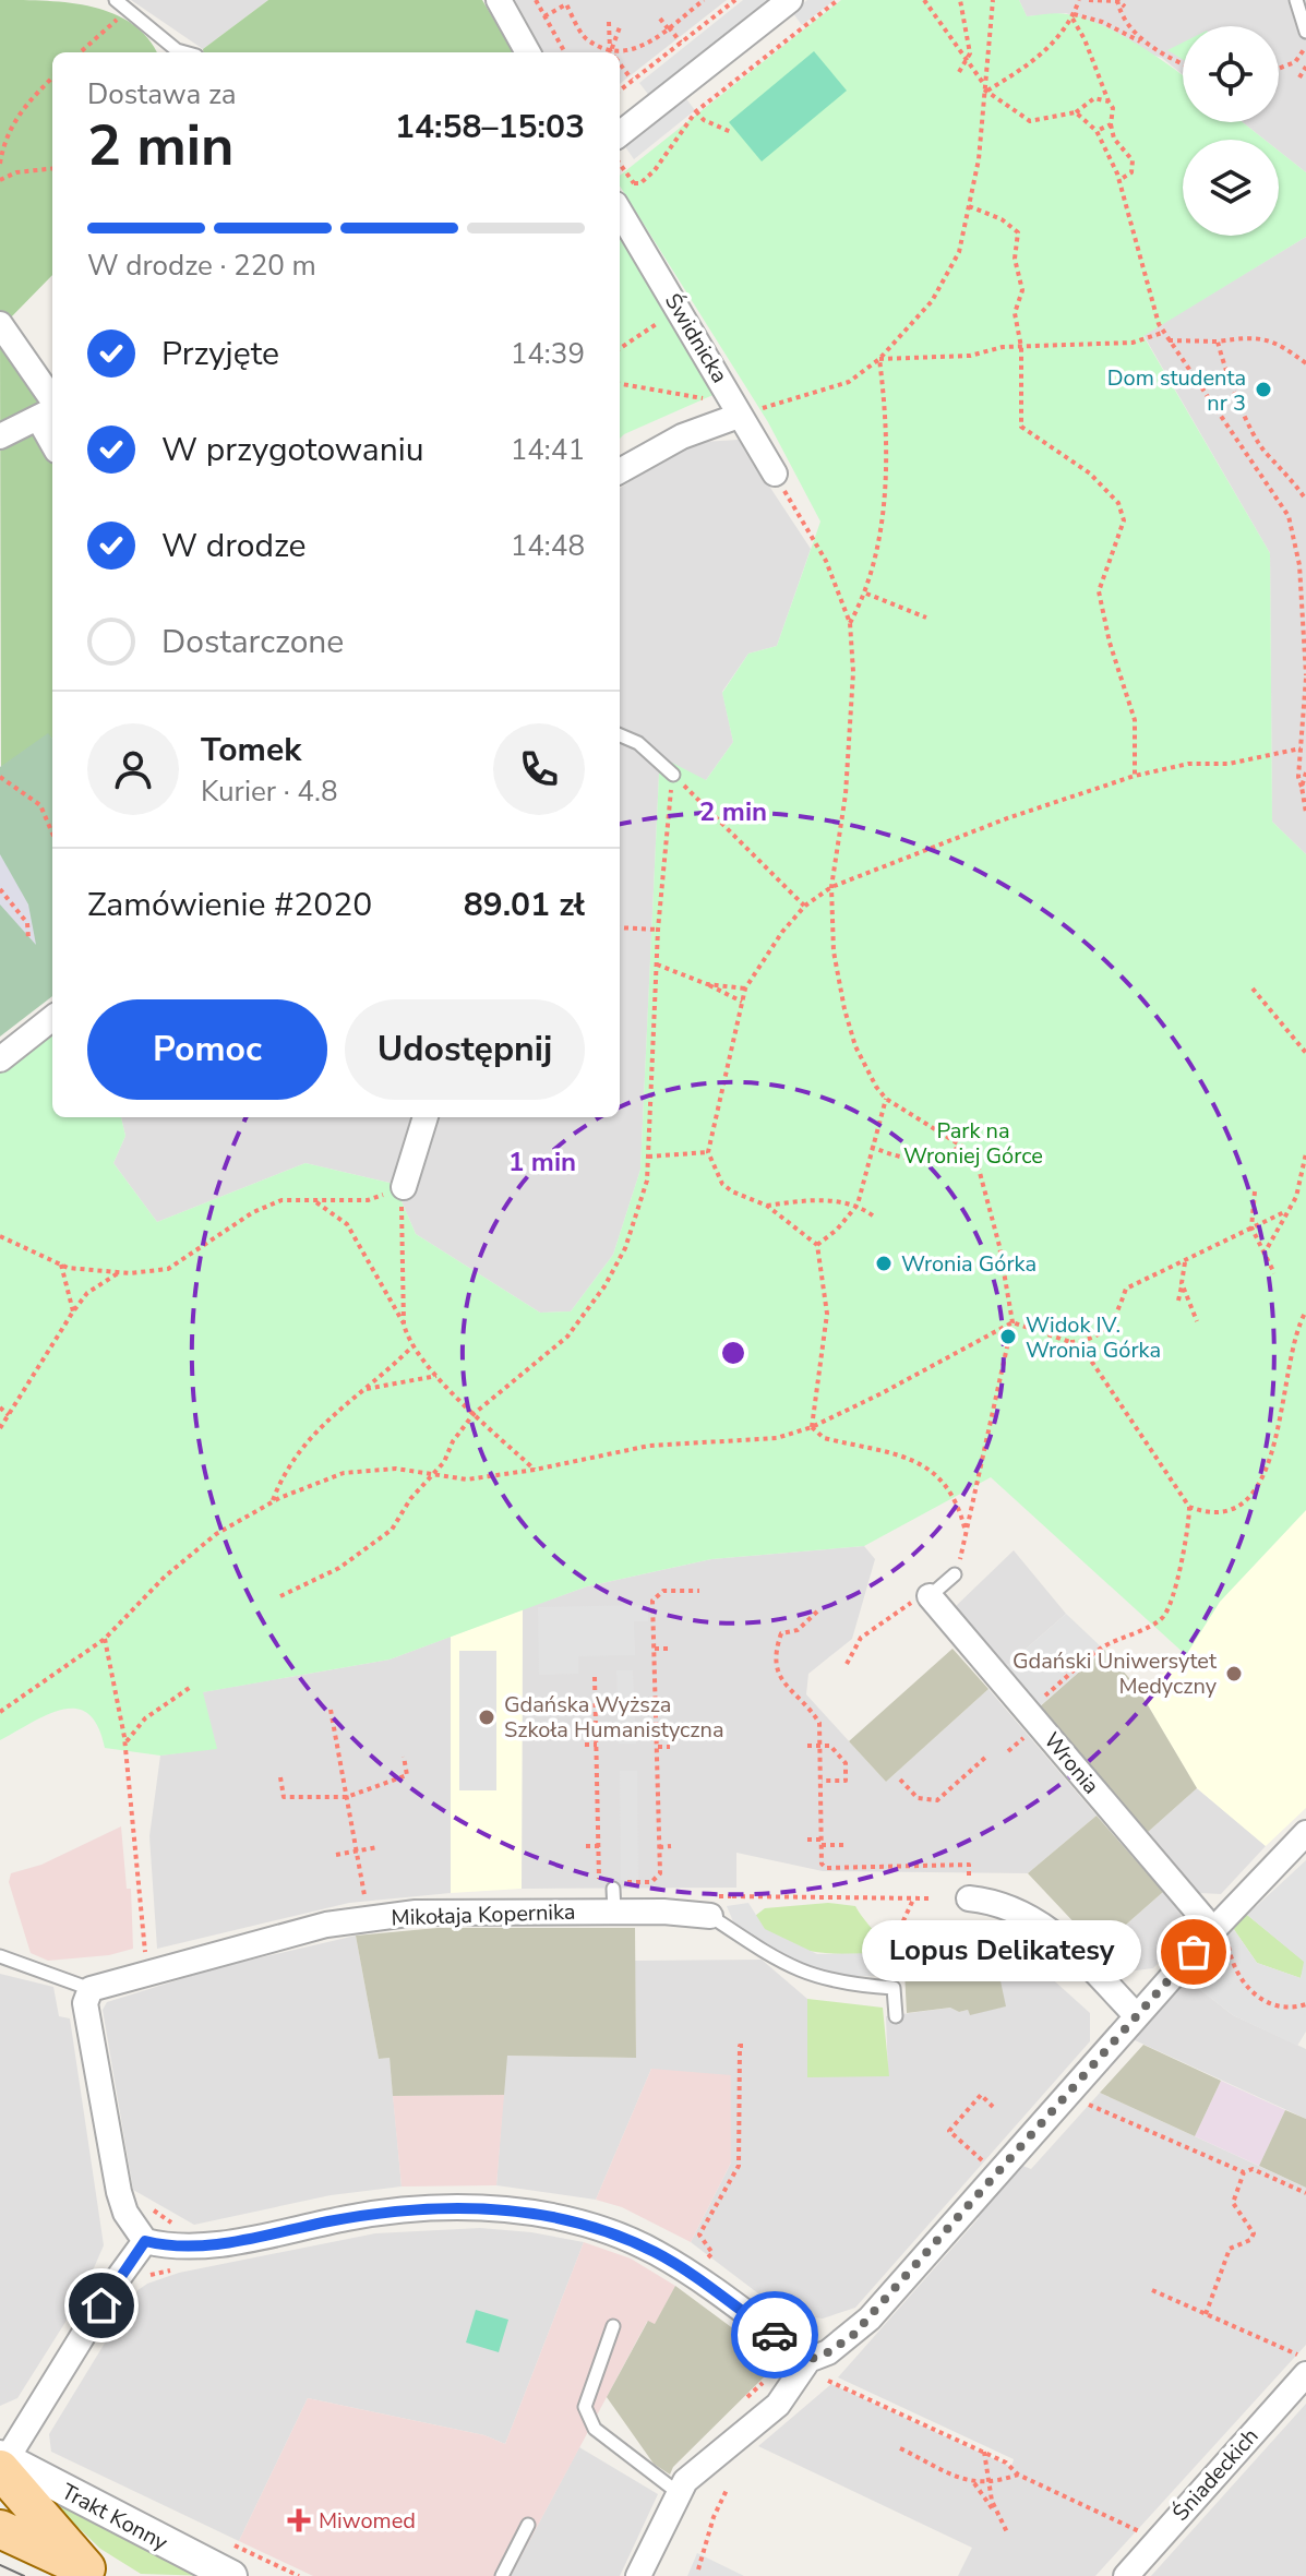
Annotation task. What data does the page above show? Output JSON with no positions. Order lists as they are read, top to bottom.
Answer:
{
  "streets": {
    "street": [
      "Świdnicka",
      "Wronia",
      "Mikołaja Kopernika",
      "Śniadeckich",
      "Trakt Konny"
    ]
  },
  "parks": ["Park na Wroniej Górce"],
  "places": {
    "other": [
      "Dom studenta nr 3",
      "Wronia Górka",
      "Widok IV. Wronia Górka",
      "Gdański Uniwersytet Medyczny",
      "Gdańska Wyższa Szkoła Humanistyczna",
      "Lopus Delikatesy"
    ],
    "health": ["Miwomed"]
  },
  "page": {
    "heading": ["2 min", "Dostawa za", "14:58–15:03"],
    "panel": [
      "Tomek",
      "Kurier · 4.8",
      "Zamówienie #2020",
      "89.01 zł"
    ],
    "bar": "W drodze · 220 m",
    "list": [
      ["Przyjęte", "14:39"],
      ["W przygotowaniu", "14:41"],
      ["W drodze", "14:48"],
      "Dostarczone"
    ],
    "buttons": ["Pomoc", "Udostępnij"],
    "bubble": "Lopus Delikatesy"
  },
  "rings": ["2 min", "1 min"]
}
